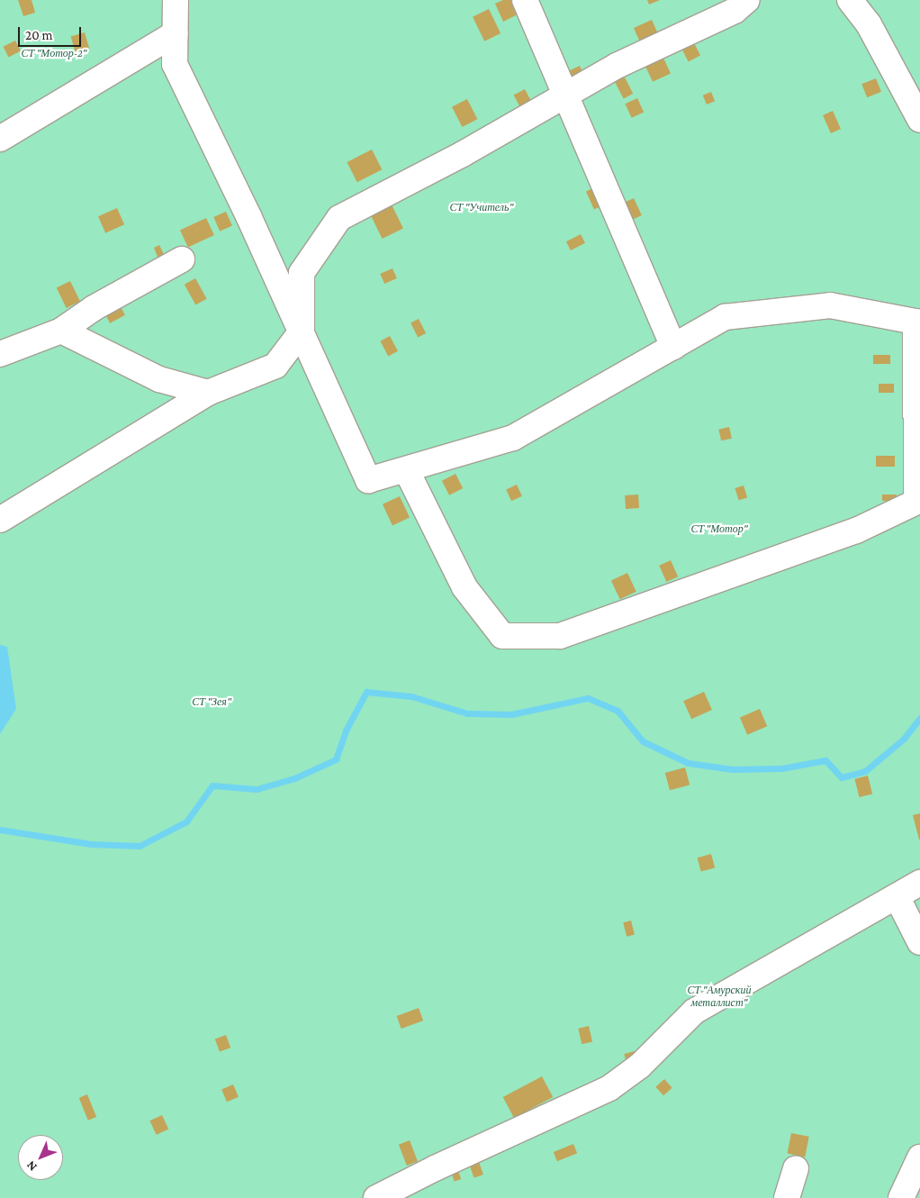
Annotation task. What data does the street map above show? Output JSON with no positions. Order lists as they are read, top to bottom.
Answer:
{
  "parks": [
    "СТ \"Мотор-2\"",
    "СТ \"Учитель\"",
    "СТ \"Мотор\"",
    "СТ \"Зея\"",
    "СТ \"Амурский металлист\""
  ],
  "scale_bar": "20 m",
  "north": "bottom left"
}
